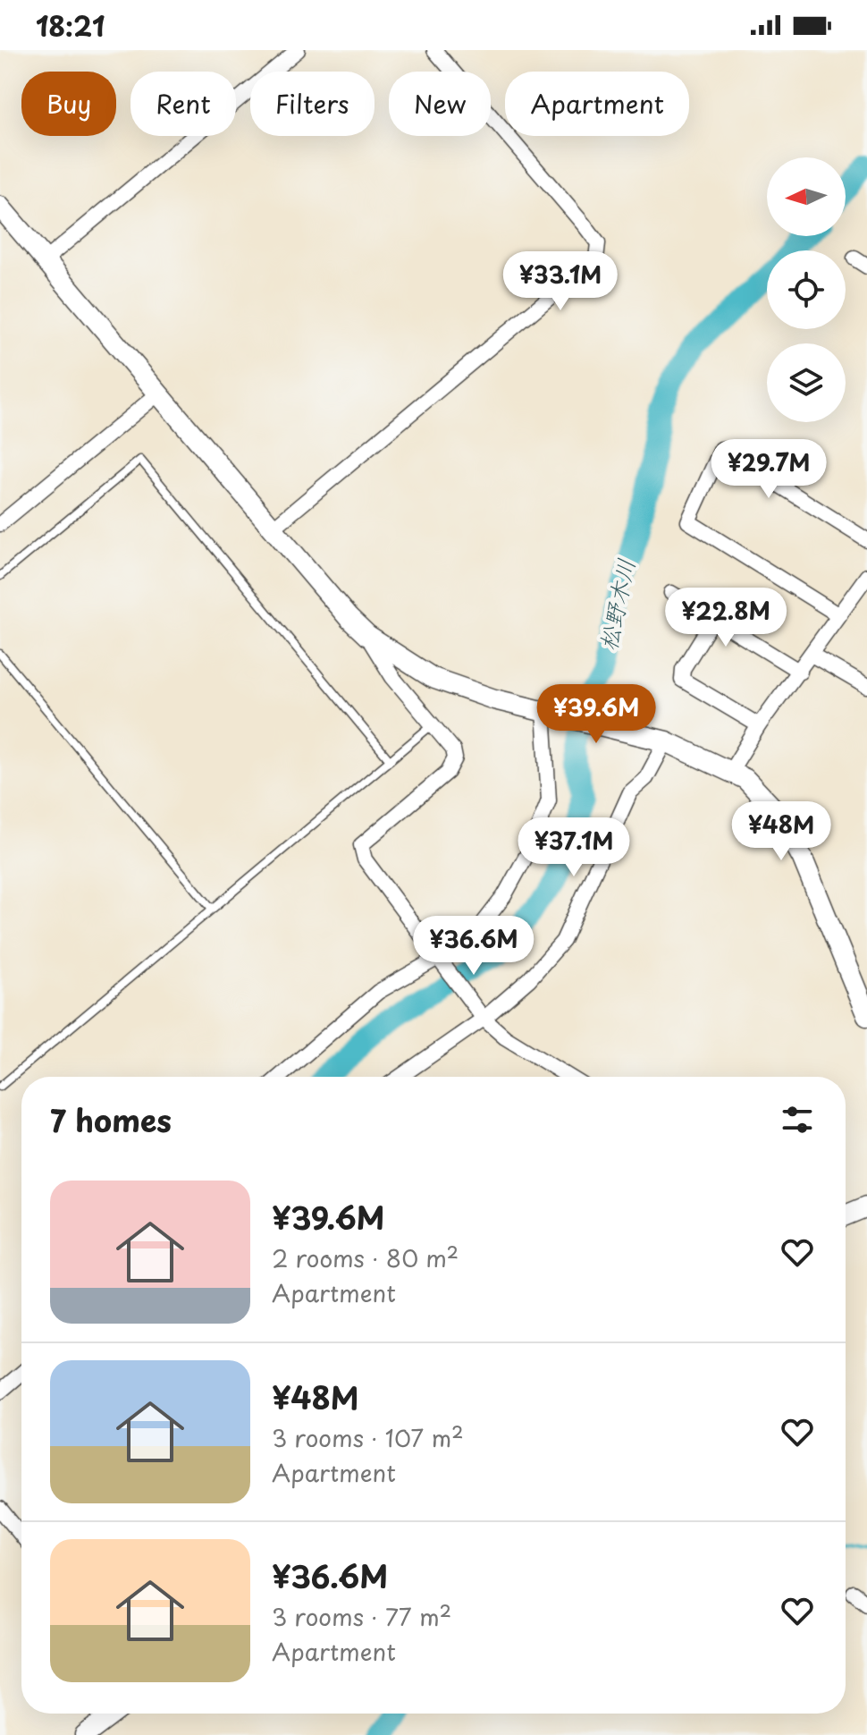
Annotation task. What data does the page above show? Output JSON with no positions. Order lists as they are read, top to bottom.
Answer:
{
  "water": ["松野木川"],
  "north": "left",
  "page": {
    "status": "18:21",
    "chip": [
      "Buy",
      "Rent",
      "Filters",
      "New",
      "Apartment"
    ],
    "price": [
      "¥33.1M",
      "¥29.7M",
      "¥22.8M",
      "¥39.6M",
      "¥48M",
      "¥37.1M",
      "¥36.6M"
    ],
    "heading": "7 homes",
    "list": [
      {
        "name": "¥39.6M",
        "note": "2 rooms · 80 m² · Apartment"
      },
      {
        "name": "¥48M",
        "note": "3 rooms · 107 m² · Apartment"
      },
      {
        "name": "¥36.6M",
        "note": "3 rooms · 77 m² · Apartment"
      }
    ]
  }
}
